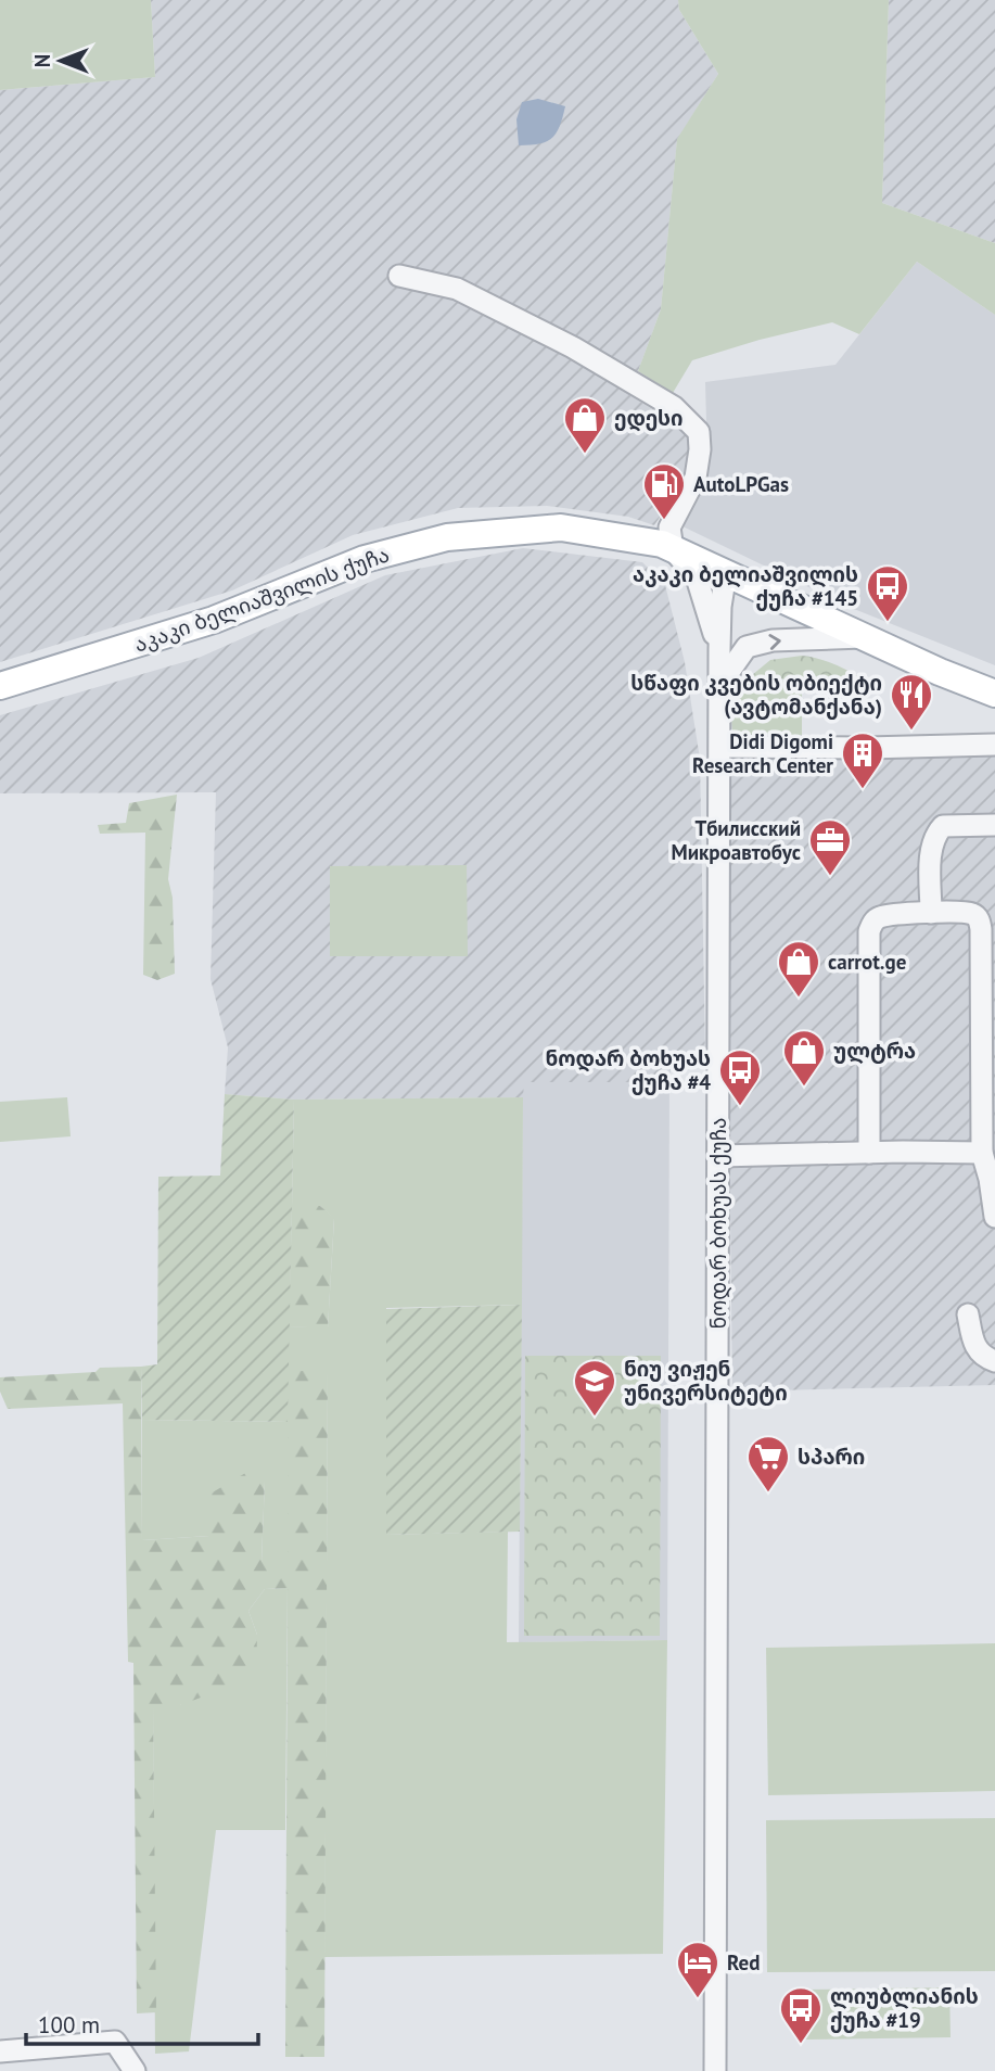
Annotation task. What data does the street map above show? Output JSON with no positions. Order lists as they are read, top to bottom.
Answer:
{
  "streets": {
    "main road": ["აკაკი ბელიაშვილის ქუჩა"],
    "street": ["ნოდარ ბოხუას ქუჩა"]
  },
  "places": {
    "shop": ["ედესი", "carrot.ge", "ულტრა"],
    "fuel station": ["AutoLPGas"],
    "bus stop": ["აკაკი ბელიაშვილის ქუჩა #145", "ნოდარ ბოხუას ქუჩა #4", "ლიუბლიანის ქუჩა #19"],
    "restaurant": ["სწაფი კვების ობიექტი (ავტომანქანა)"],
    "building": ["Didi Digomi Research Center"],
    "office": ["Тбилисский Микроавтобус"],
    "school or university": ["ნიუ ვიჟენ უნივერსიტეტი"],
    "supermarket": ["სპარი"],
    "hotel": ["Red"]
  },
  "scale_bar": "100 m",
  "north": "left"
}
